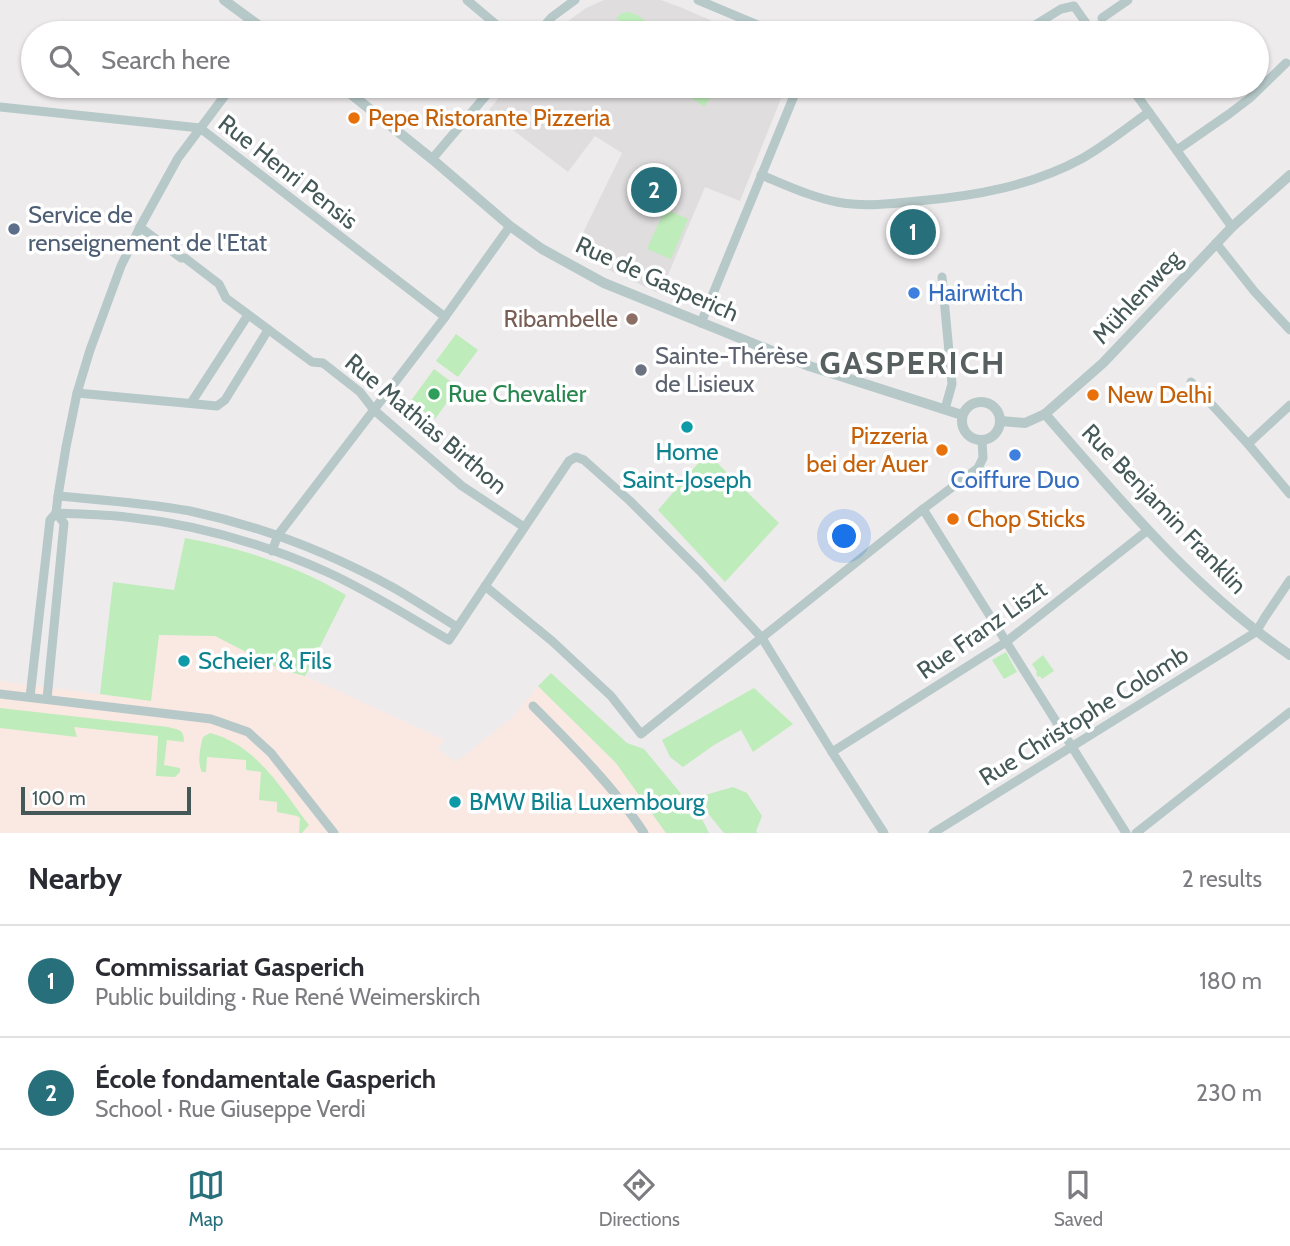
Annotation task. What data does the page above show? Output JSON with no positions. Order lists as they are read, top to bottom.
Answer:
{
  "streets": {
    "street": [
      "Rue Henri Pensis",
      "Rue de Gasperich",
      "Mühlenweg",
      "Rue Mathias Birthon",
      "Rue Benjamin Franklin",
      "Rue Franz Liszt",
      "Rue Christophe Colomb"
    ]
  },
  "crossings": [
    ["Rue de Gasperich", "Mühlenweg"],
    ["Mühlenweg", "Rue Benjamin Franklin"],
    ["Rue Benjamin Franklin", "Rue Franz Liszt"],
    ["Rue Benjamin Franklin", "Rue Christophe Colomb"]
  ],
  "districts": ["GASPERICH"],
  "places": [
    "Pepe Ristorante Pizzeria",
    "Service de renseignement de l'Etat",
    "Hairwitch",
    "Ribambelle",
    "Sainte-Thérèse de Lisieux",
    "Rue Chevalier",
    "New Delhi",
    "Home Saint-Joseph",
    "Pizzeria bei der Auer",
    "Coiffure Duo",
    "Chop Sticks",
    "Scheier & Fils",
    "BMW Bilia Luxembourg"
  ],
  "scale_bar": "100 m",
  "page": {
    "search": "Search here",
    "pins": ["2", "1"],
    "scale": "100 m",
    "heading": ["Nearby", "2 results"],
    "list": [
      {
        "mark": "1",
        "name": "Commissariat Gasperich",
        "note": "Public building · Rue René Weimerskirch",
        "value": "180 m"
      },
      {
        "mark": "2",
        "name": "École fondamentale Gasperich",
        "note": "School · Rue Giuseppe Verdi",
        "value": "230 m"
      }
    ],
    "nav": ["Map", "Directions", "Saved"]
  }
}
